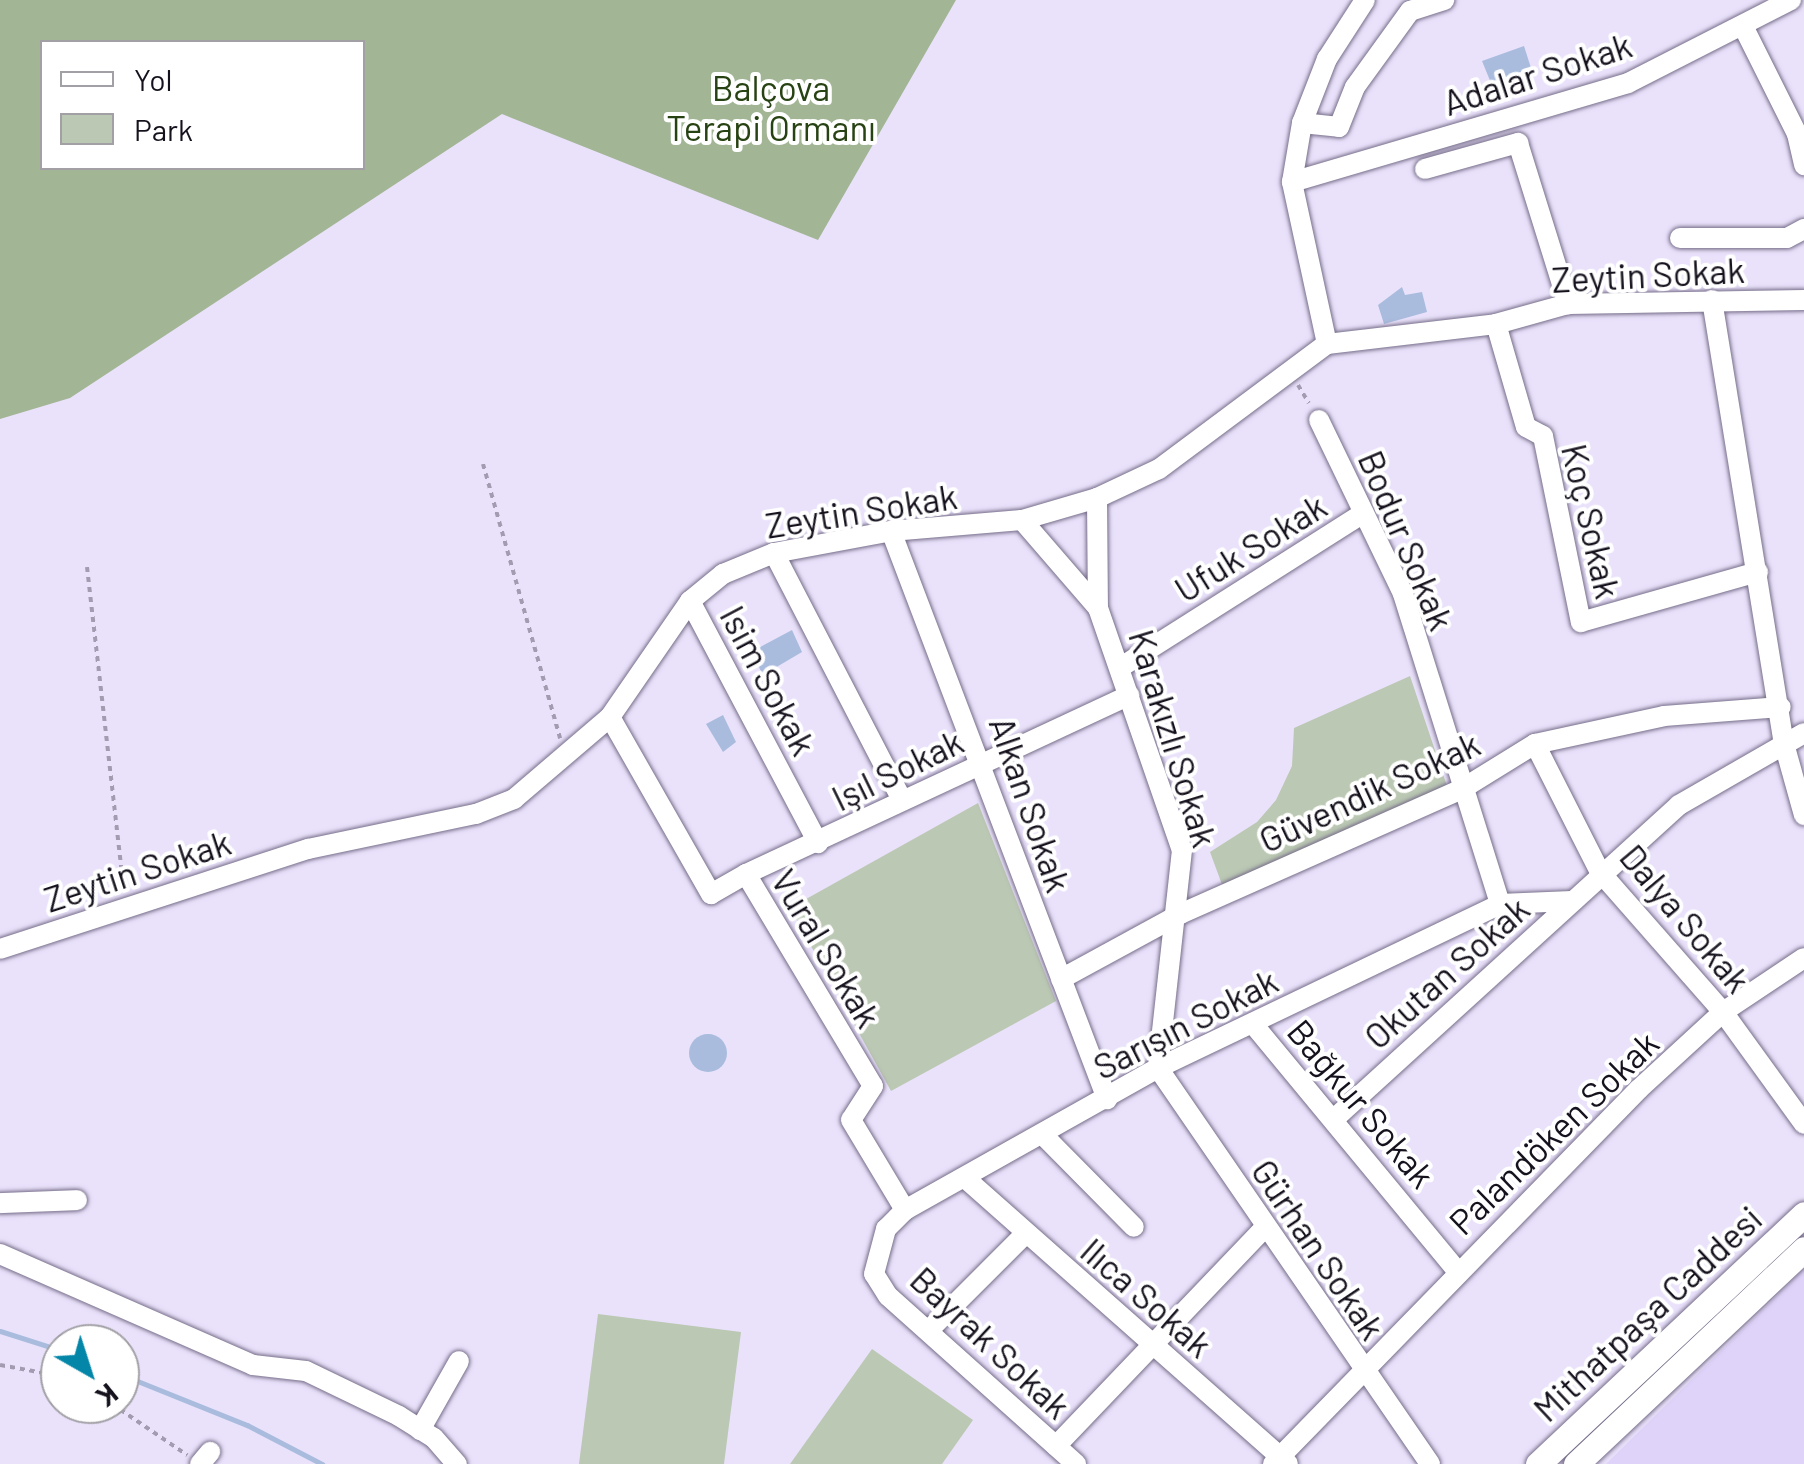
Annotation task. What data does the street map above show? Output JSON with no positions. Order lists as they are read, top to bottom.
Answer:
{
  "streets": {
    "main road": ["Mithatpaşa Caddesi"],
    "street": [
      "Adalar Sokak",
      "Zeytin Sokak",
      "Koç Sokak",
      "Bodur Sokak",
      "Ufuk Sokak",
      "Isim Sokak",
      "Karakızlı Sokak",
      "Işıl Sokak",
      "Güvendik Sokak",
      "Alkan Sokak",
      "Dalya Sokak",
      "Vural Sokak",
      "Okutan Sokak",
      "Sarışın Sokak",
      "Bağkur Sokak",
      "Palandöken Sokak",
      "Gürhan Sokak",
      "Ilıca Sokak",
      "Bayrak Sokak"
    ]
  },
  "crossings": [
    ["Zeytin Sokak", "Koç Sokak"],
    ["Zeytin Sokak", "Isim Sokak"],
    ["Zeytin Sokak", "Karakızlı Sokak"],
    ["Zeytin Sokak", "Alkan Sokak"],
    ["Zeytin Sokak", "Vural Sokak"],
    ["Bodur Sokak", "Ufuk Sokak"],
    ["Bodur Sokak", "Güvendik Sokak"],
    ["Bodur Sokak", "Sarışın Sokak"],
    ["Ufuk Sokak", "Karakızlı Sokak"],
    ["Isim Sokak", "Işıl Sokak"],
    ["Karakızlı Sokak", "Işıl Sokak"],
    ["Karakızlı Sokak", "Güvendik Sokak"],
    ["Karakızlı Sokak", "Sarışın Sokak"],
    ["Karakızlı Sokak", "Gürhan Sokak"],
    ["Işıl Sokak", "Alkan Sokak"],
    ["Işıl Sokak", "Vural Sokak"],
    ["Güvendik Sokak", "Alkan Sokak"],
    ["Güvendik Sokak", "Dalya Sokak"],
    ["Alkan Sokak", "Sarışın Sokak"],
    ["Dalya Sokak", "Okutan Sokak"],
    ["Dalya Sokak", "Palandöken Sokak"],
    ["Vural Sokak", "Sarışın Sokak"],
    ["Vural Sokak", "Bayrak Sokak"],
    ["Okutan Sokak", "Bağkur Sokak"],
    ["Sarışın Sokak", "Bağkur Sokak"],
    ["Sarışın Sokak", "Gürhan Sokak"],
    ["Sarışın Sokak", "Ilıca Sokak"],
    ["Sarışın Sokak", "Bayrak Sokak"],
    ["Bağkur Sokak", "Palandöken Sokak"],
    ["Palandöken Sokak", "Gürhan Sokak"],
    ["Palandöken Sokak", "Ilıca Sokak"]
  ],
  "parks": ["Balçova Terapi Ormanı"],
  "legend": ["Yol", "Park"],
  "north": "bottom right"
}
